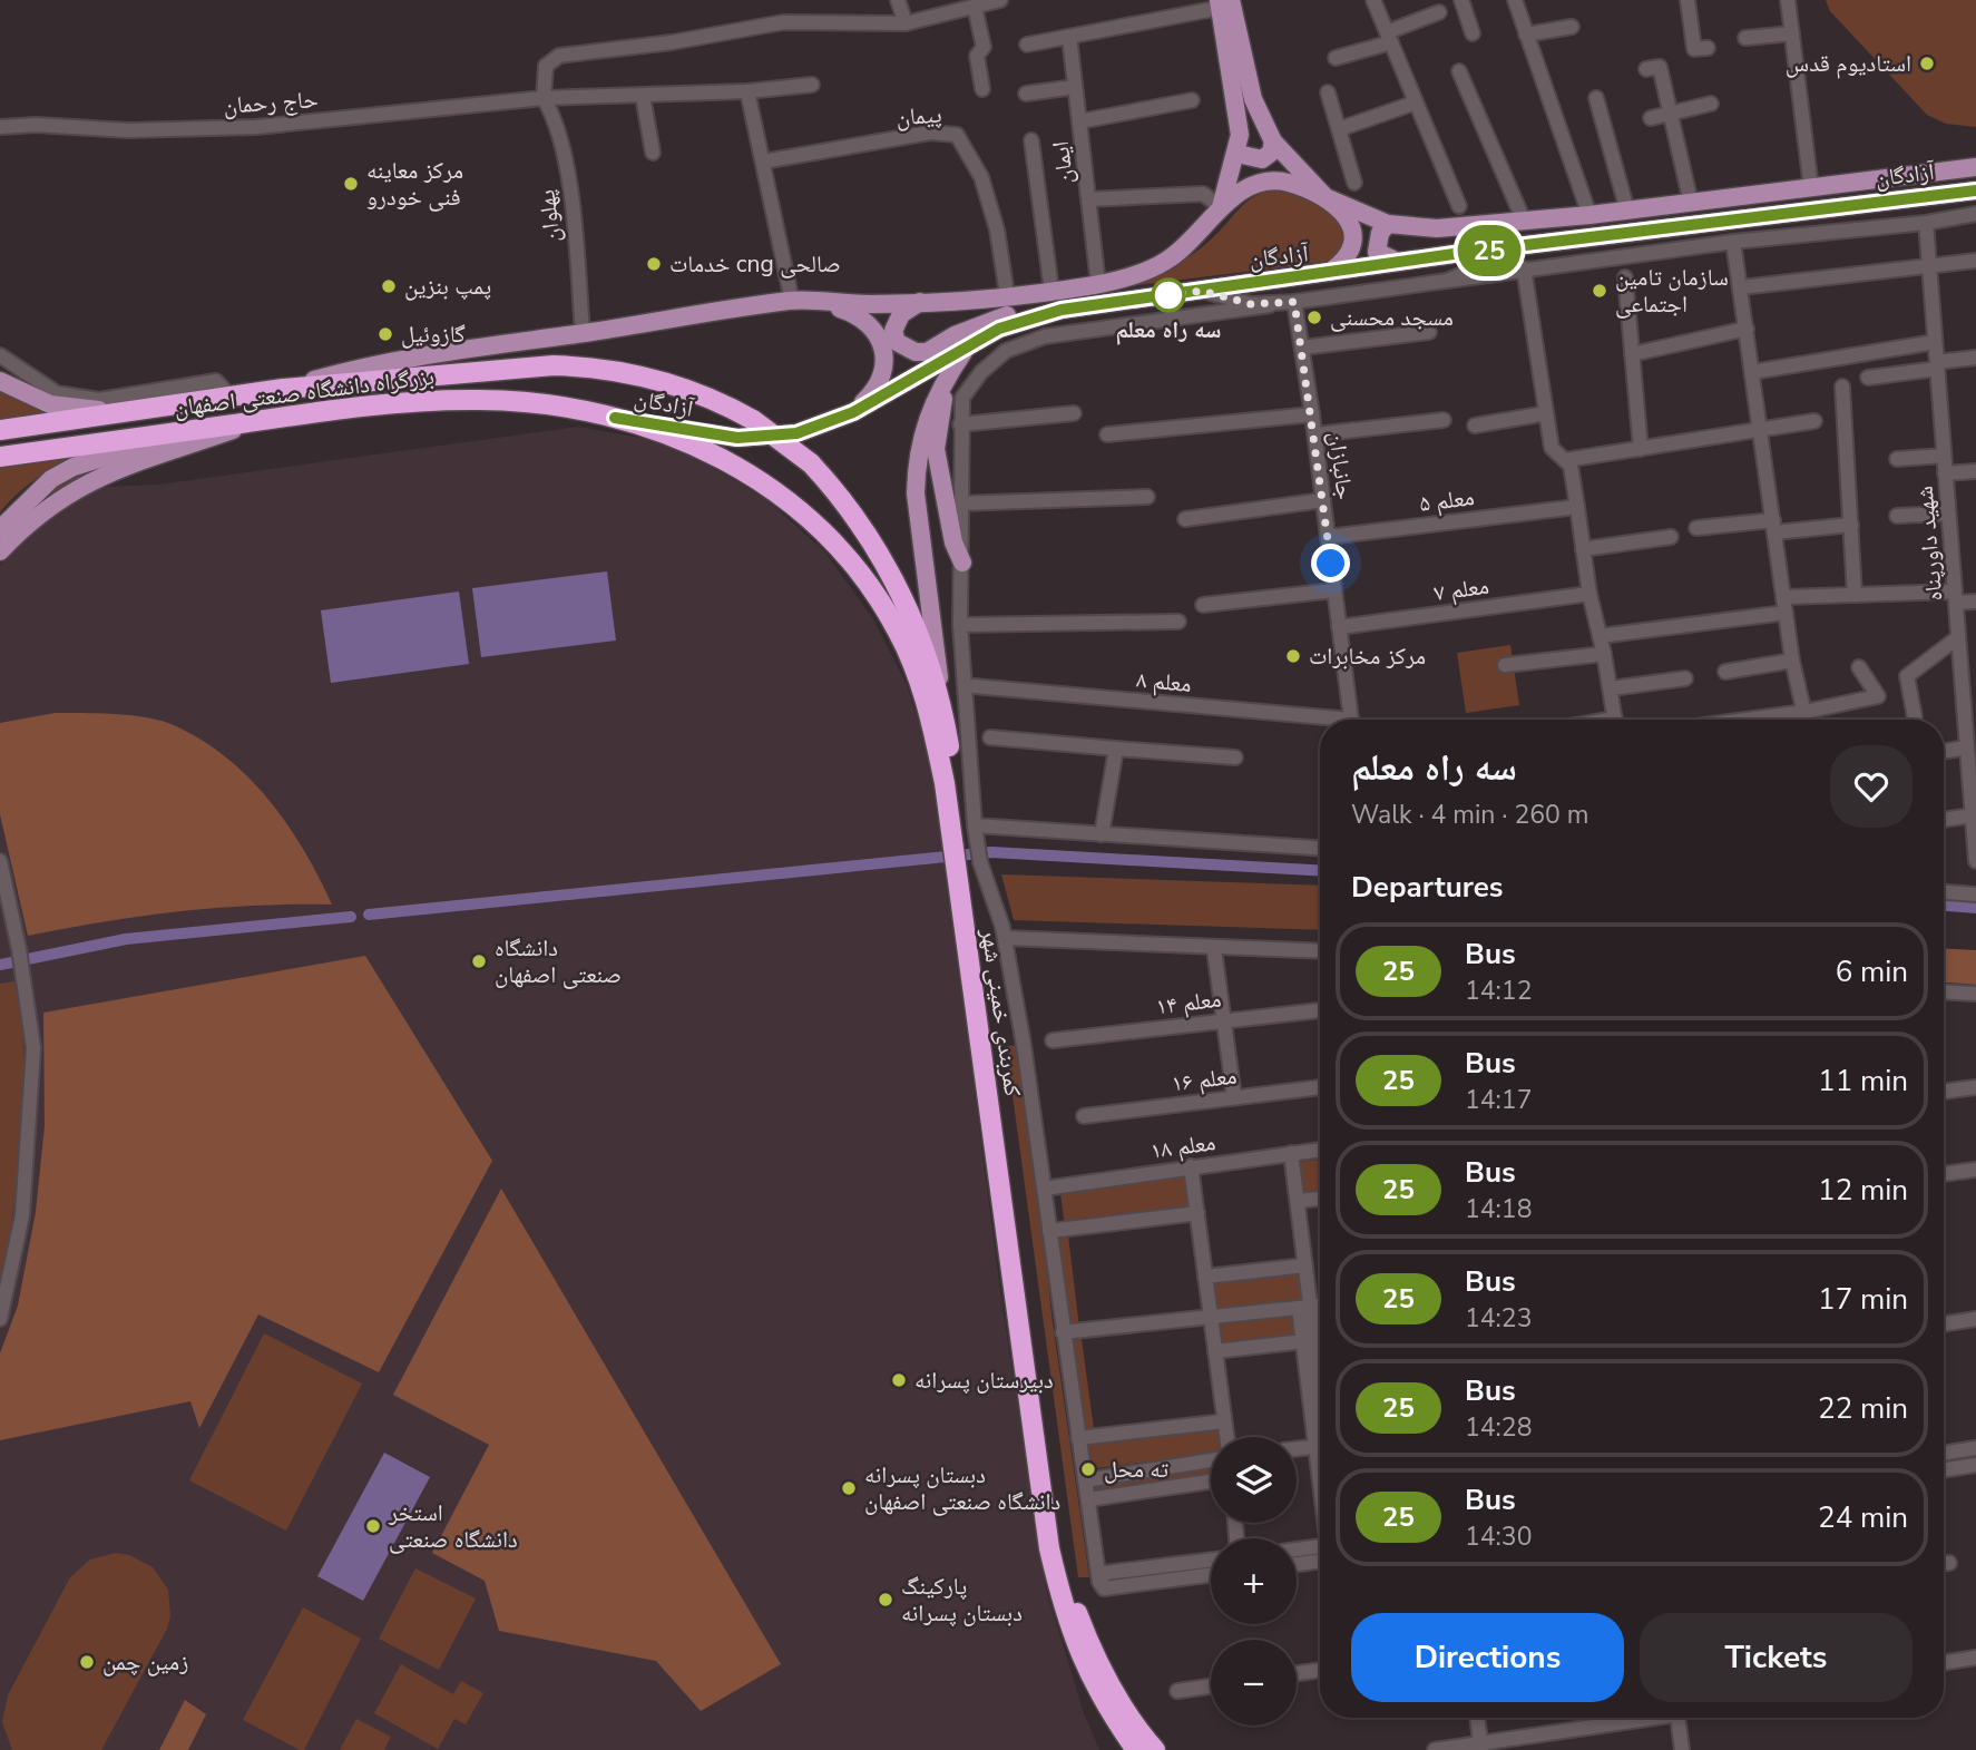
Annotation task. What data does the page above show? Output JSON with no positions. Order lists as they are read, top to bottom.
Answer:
{
  "streets": {
    "highway": ["بزرگراه دانشگاه صنعتی اصفهان", "کمربندی خمینی شهر"],
    "main road": ["آزادگان"],
    "street": [
      "حاج رحمان",
      "پیمان",
      "ایمان",
      "پهلوان",
      "جانبازان",
      "معلم ۵",
      "شهید داورپناه",
      "معلم ۷",
      "معلم ۸",
      "معلم ۱۴",
      "معلم ۱۶",
      "معلم ۱۸"
    ]
  },
  "crossings": [
    ["حاج رحمان", "پهلوان"],
    ["آزادگان", "بزرگراه دانشگاه صنعتی اصفهان"],
    ["آزادگان", "کمربندی خمینی شهر"],
    ["بزرگراه دانشگاه صنعتی اصفهان", "کمربندی خمینی شهر"],
    ["جانبازان", "معلم ۵"],
    ["جانبازان", "معلم ۷"]
  ],
  "places": [
    "استادیوم قدس",
    "مرکز معاینه فنی خودرو",
    "خدمات cng صالحی",
    "پمپ بنزین",
    "سازمان تامین اجتماعی",
    "سه راه معلم",
    "مسجد محسنی",
    "گازوئیل",
    "مرکز مخابرات",
    "دانشگاه صنعتی اصفهان",
    "دبیرستان پسرانه",
    "ته محل",
    "دبستان پسرانه دانشگاه صنعتی اصفهان",
    "استخر دانشگاه صنعتی",
    "پارکینگ دبستان پسرانه",
    "زمین چمن"
  ],
  "lines": ["bus line 25"],
  "page": {
    "on_map": "25",
    "heading": [
      ["سه راه معلم", "Walk · 4 min · 260 m"],
      "Departures"
    ],
    "list": [
      {
        "mark": "25",
        "name": "Bus",
        "note": "14:12",
        "value": "6 min"
      },
      {
        "mark": "25",
        "name": "Bus",
        "note": "14:17",
        "value": "11 min"
      },
      {
        "mark": "25",
        "name": "Bus",
        "note": "14:18",
        "value": "12 min"
      },
      {
        "mark": "25",
        "name": "Bus",
        "note": "14:23",
        "value": "17 min"
      },
      {
        "mark": "25",
        "name": "Bus",
        "note": "14:28",
        "value": "22 min"
      },
      {
        "mark": "25",
        "name": "Bus",
        "note": "14:30",
        "value": "24 min"
      }
    ],
    "map_buttons": ["+", "−"],
    "buttons": ["Directions", "Tickets"]
  }
}
